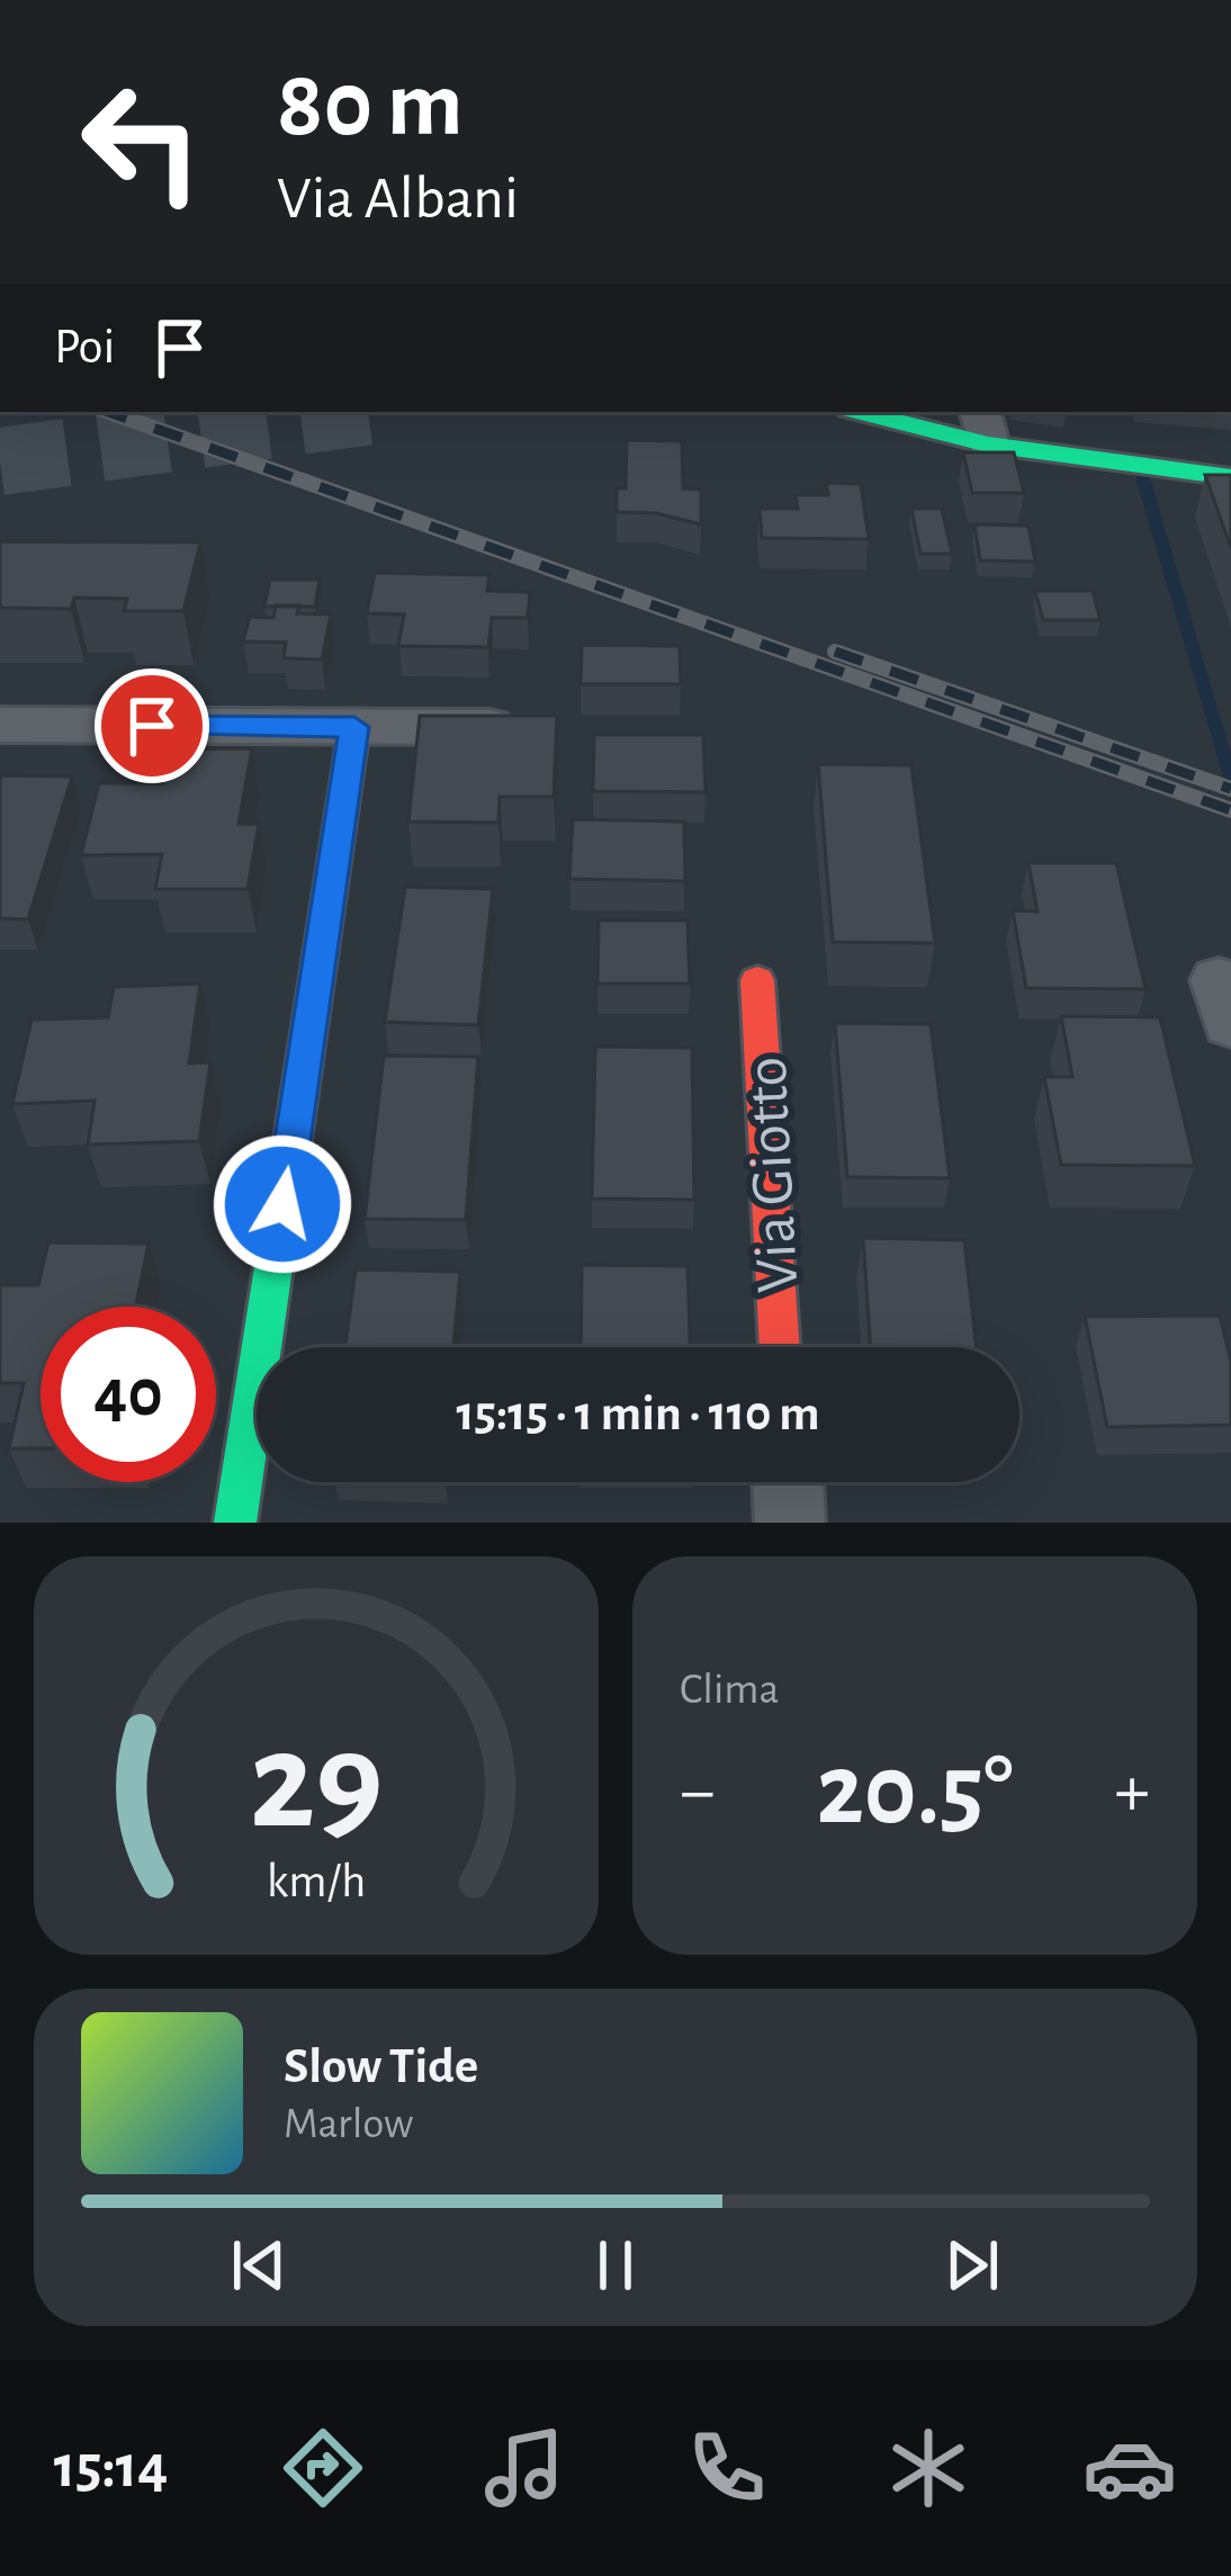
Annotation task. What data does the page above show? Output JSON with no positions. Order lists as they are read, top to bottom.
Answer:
{
  "streets": {
    "street": ["Via Giotto"]
  },
  "page": {
    "turn": ["80 m", "Via Albani"],
    "then": "Poi",
    "limit": "40",
    "trip": "15:15 · 1 min · 110 m",
    "tile": "Clima",
    "heat": ["−", "20.5°", "+"],
    "song": ["Slow Tide", "Marlow"],
    "tabs": "15:14",
    "gauge": ["29", "km/h"]
  }
}
